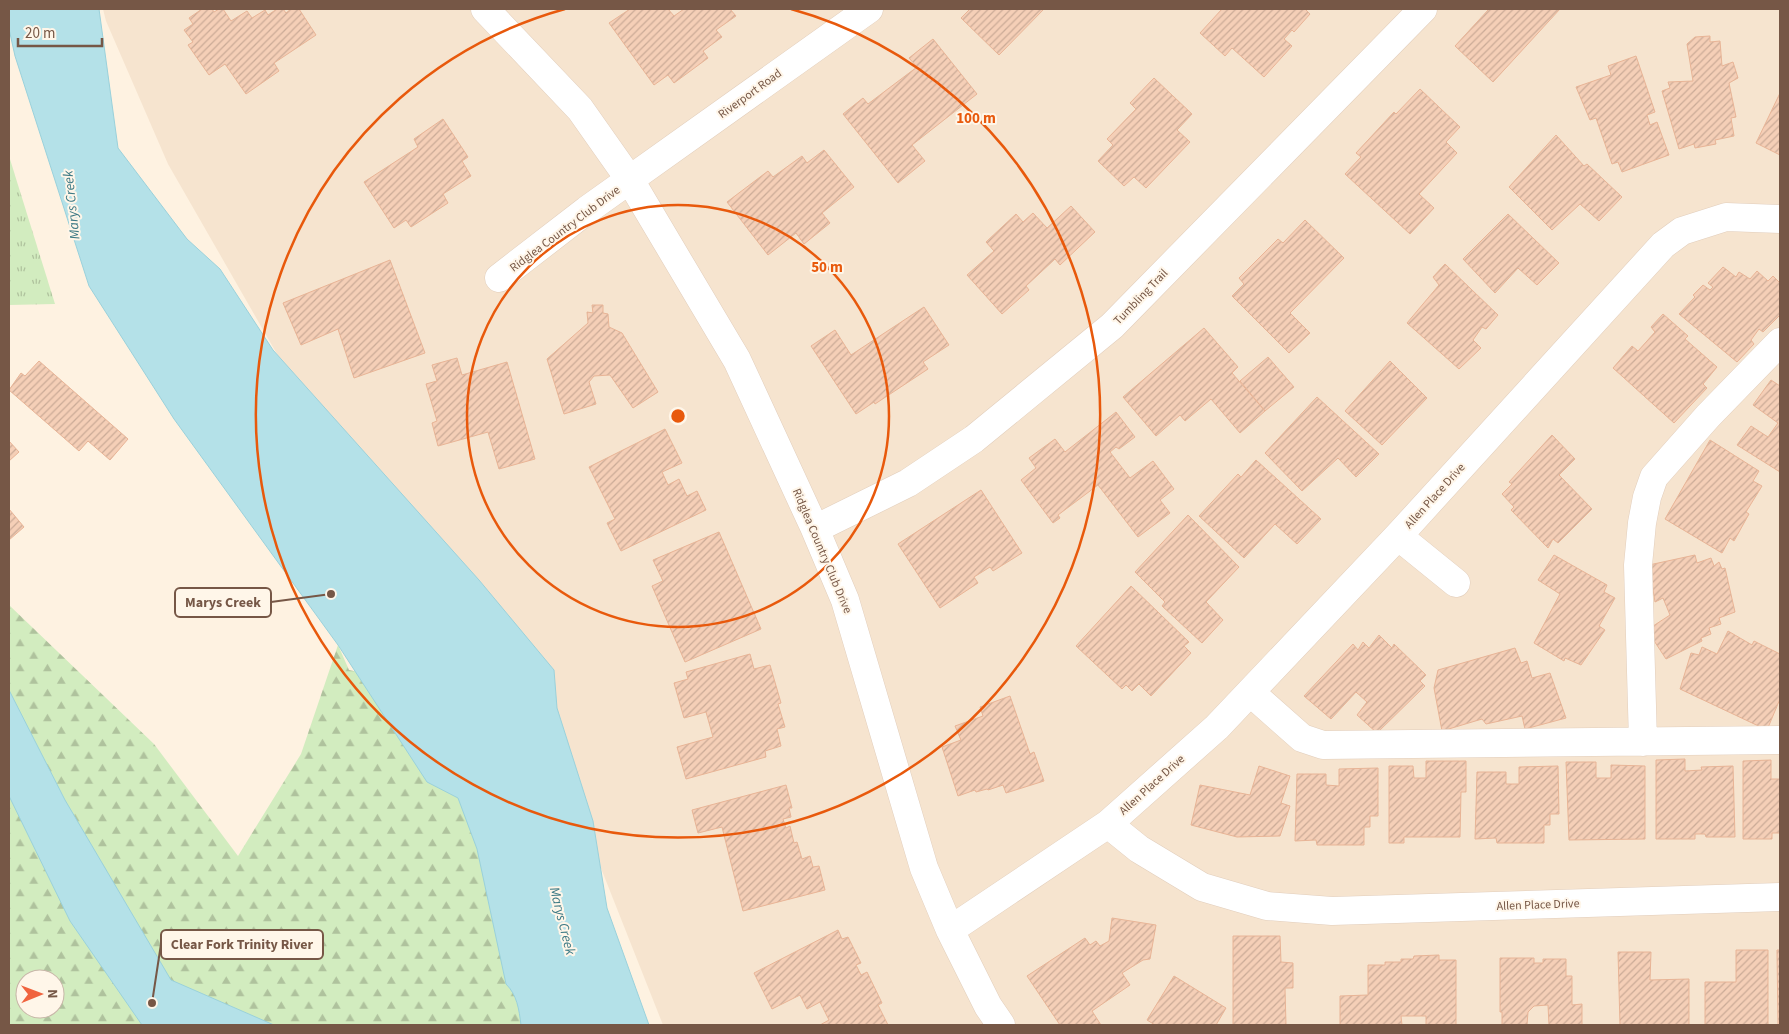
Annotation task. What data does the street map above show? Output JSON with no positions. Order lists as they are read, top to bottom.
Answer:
{
  "streets": {
    "street": [
      "Riverport Road",
      "Ridglea Country Club Drive",
      "Tumbling Trail",
      "Allen Place Drive"
    ]
  },
  "crossings": [
    ["Riverport Road", "Ridglea Country Club Drive"],
    ["Ridglea Country Club Drive", "Tumbling Trail"],
    ["Ridglea Country Club Drive", "Allen Place Drive"]
  ],
  "water": ["Marys Creek"],
  "places": ["Marys Creek", "Clear Fork Trinity River"],
  "scale_bar": "20 m",
  "north": "right",
  "rings": ["100 m", "50 m"]
}
